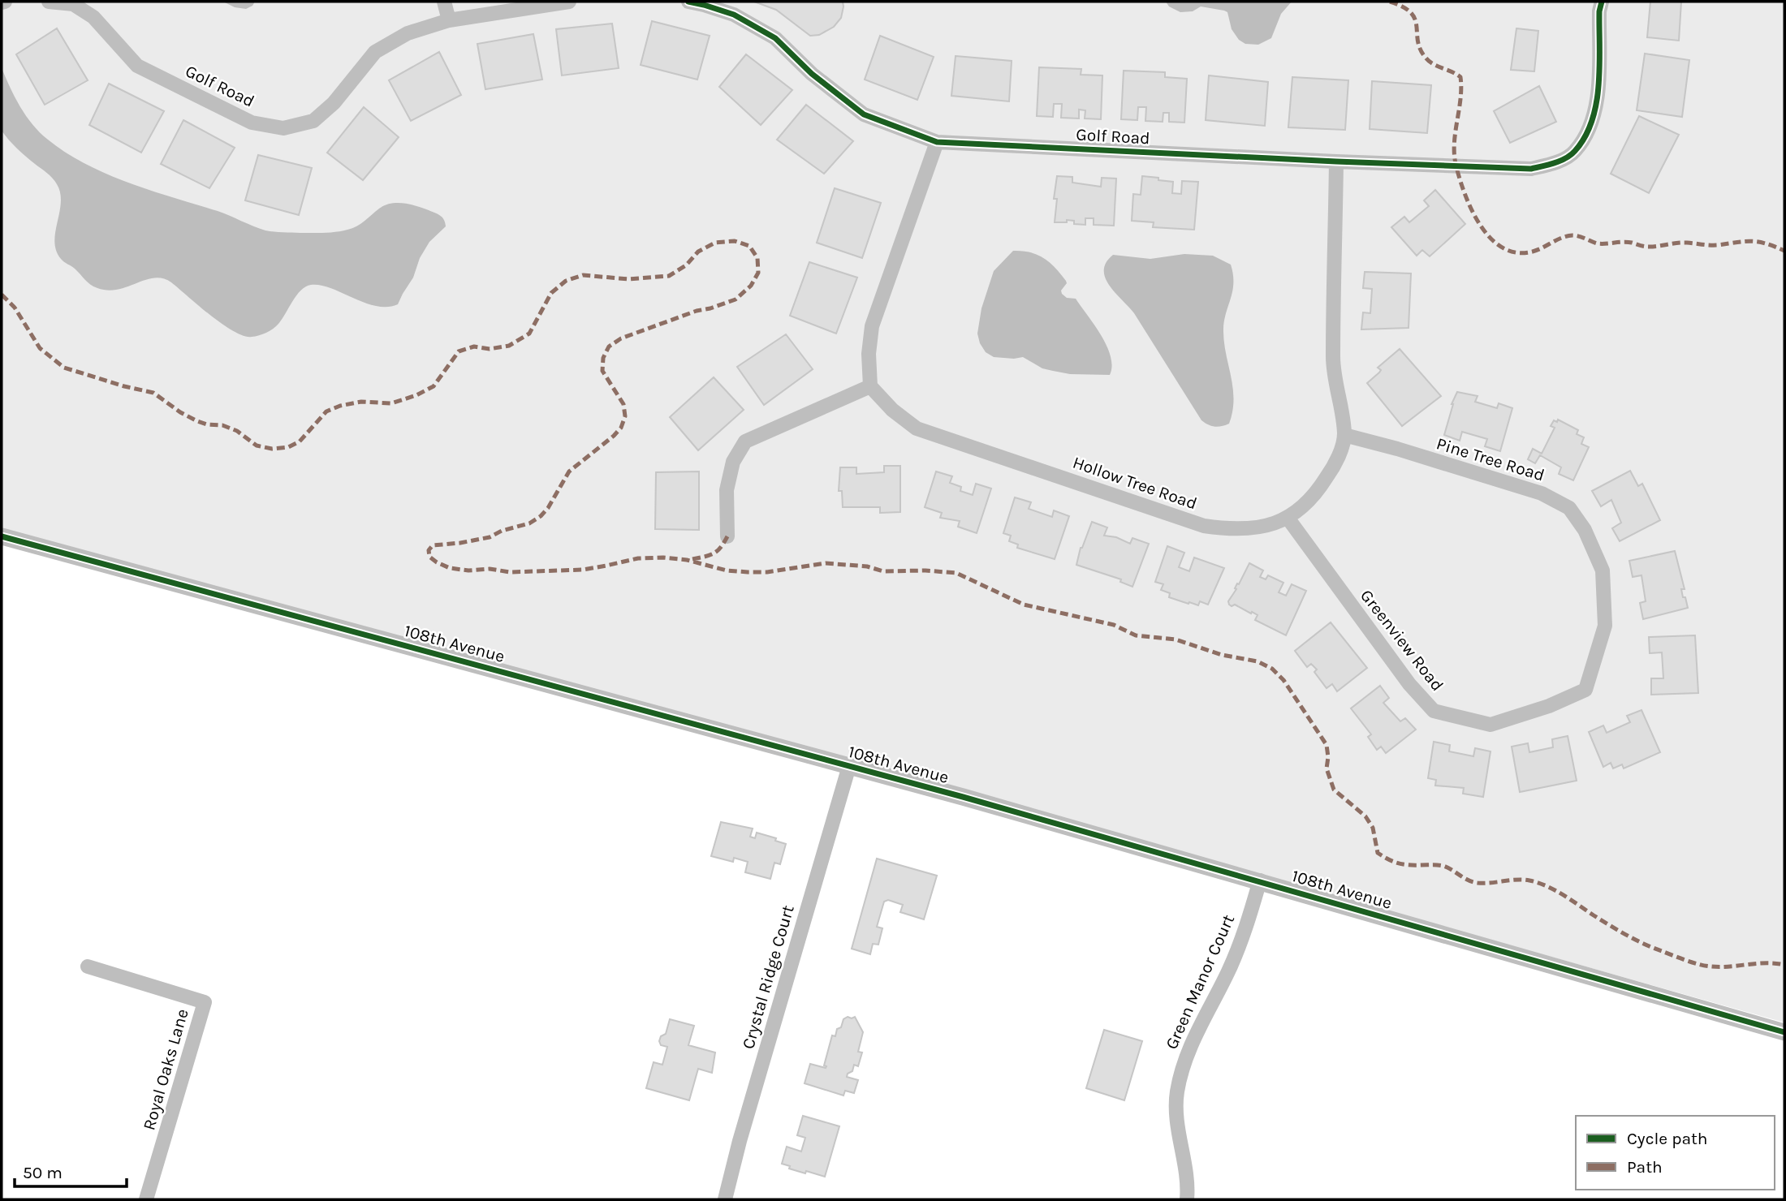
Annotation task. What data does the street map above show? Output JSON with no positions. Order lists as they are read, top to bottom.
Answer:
{
  "streets": {
    "street": [
      "Golf Road",
      "Pine Tree Road",
      "Hollow Tree Road",
      "Greenview Road",
      "108th Avenue",
      "Crystal Ridge Court",
      "Green Manor Court",
      "Royal Oaks Lane"
    ]
  },
  "crossings": [
    ["Golf Road", "Hollow Tree Road"],
    ["Pine Tree Road", "Hollow Tree Road"],
    ["Pine Tree Road", "Greenview Road"],
    ["Hollow Tree Road", "Greenview Road"],
    ["108th Avenue", "Crystal Ridge Court"],
    ["108th Avenue", "Green Manor Court"]
  ],
  "legend": ["Cycle path", "Path"],
  "scale_bar": "50 m"
}
